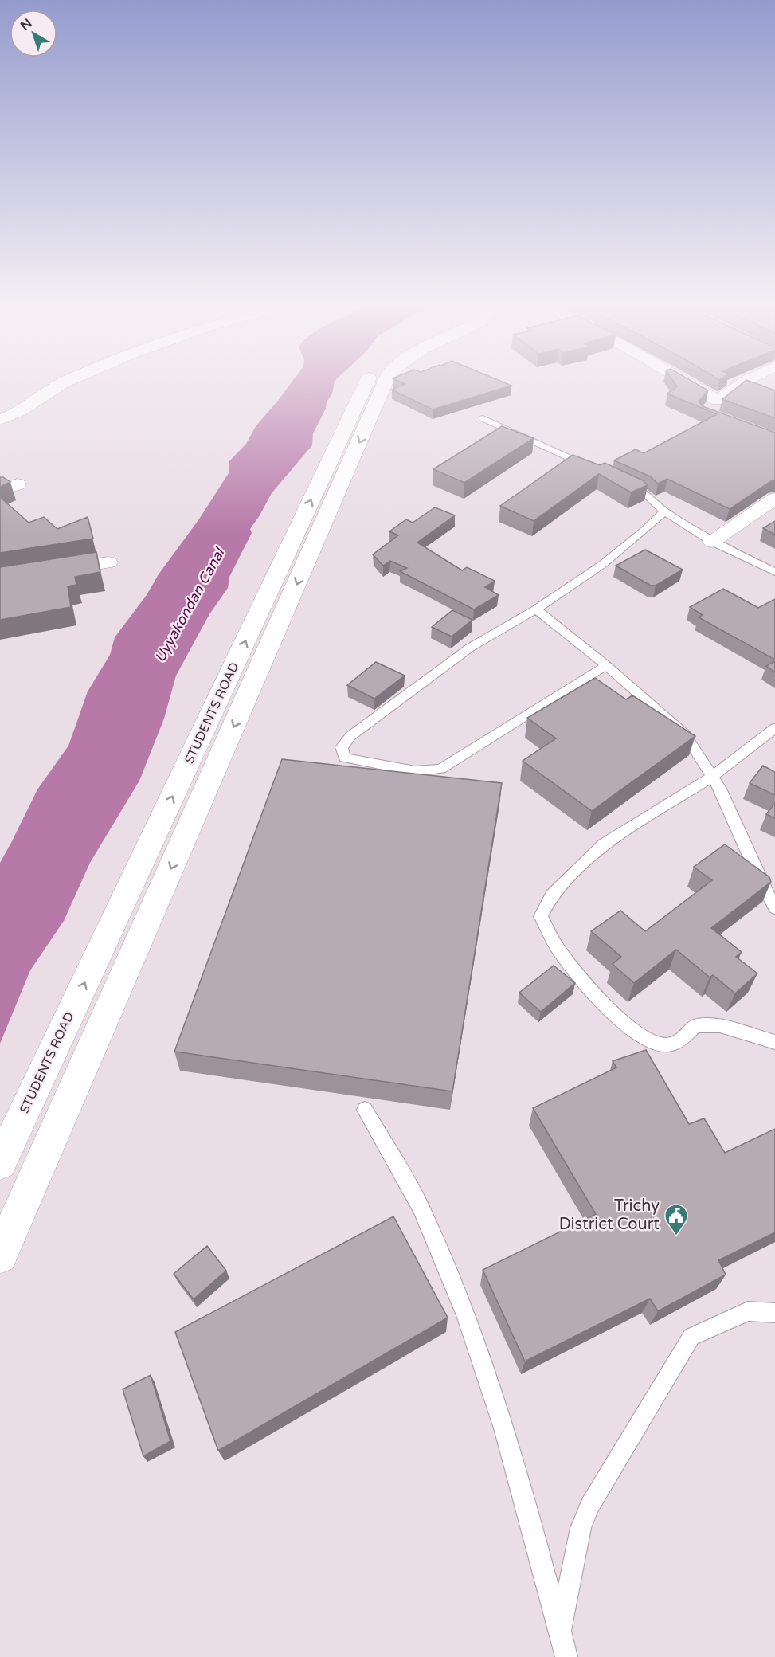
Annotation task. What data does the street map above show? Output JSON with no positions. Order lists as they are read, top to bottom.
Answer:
{
  "streets": {
    "main road": ["STUDENTS ROAD"]
  },
  "water": ["Uyyakondan Canal"],
  "places": {
    "public building": ["Trichy District Court"]
  },
  "north": "top left"
}
